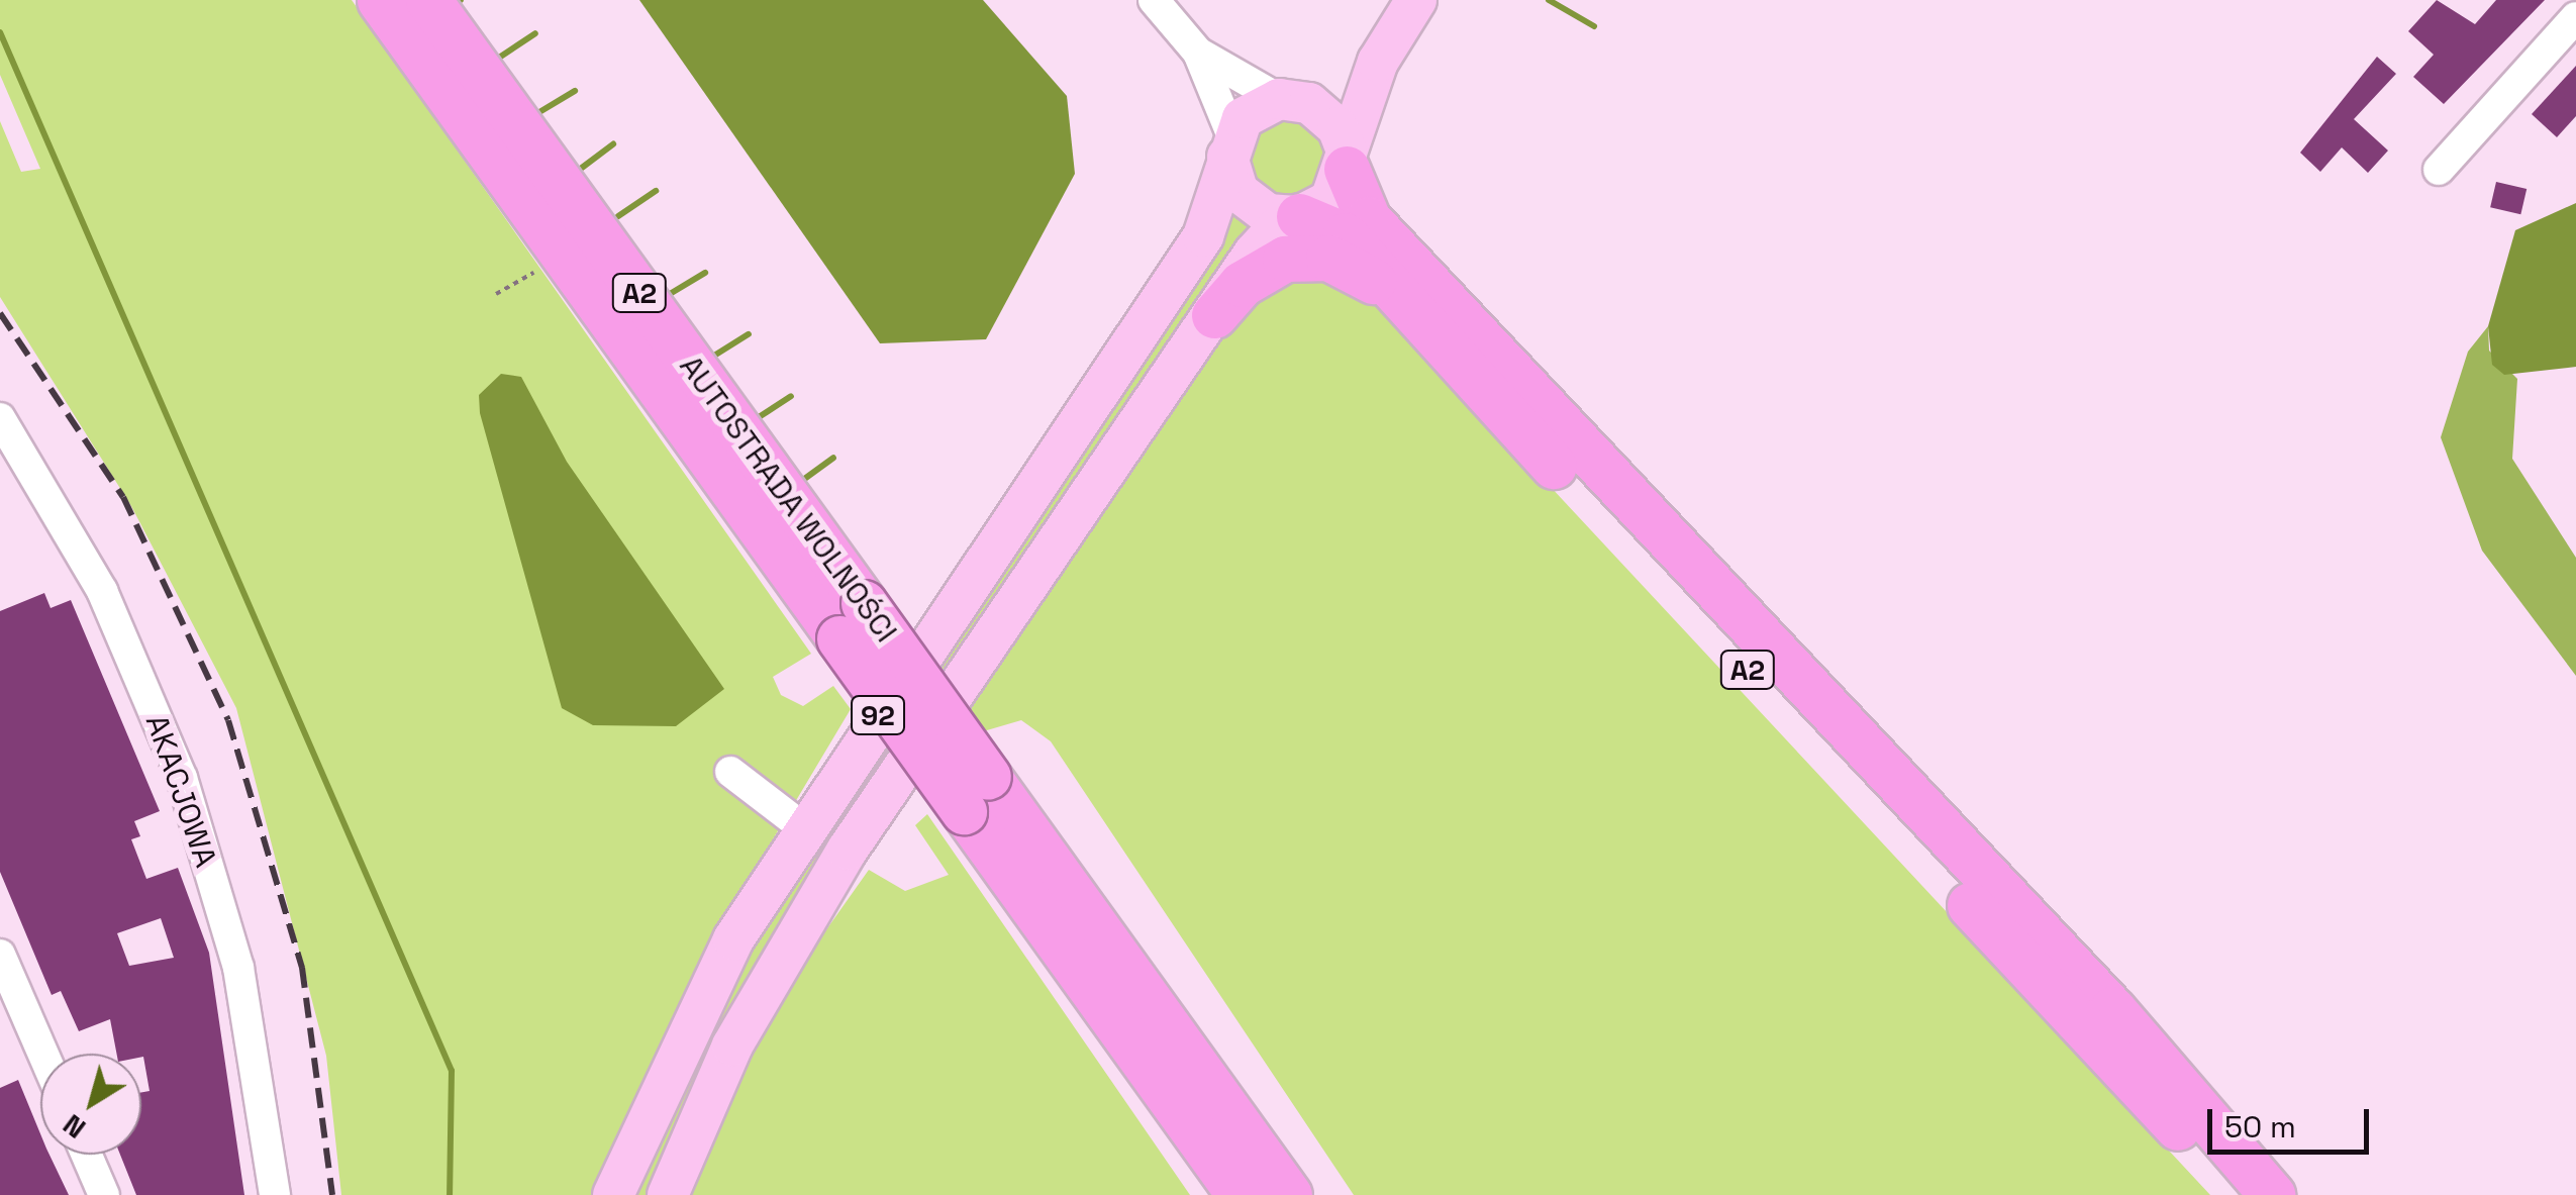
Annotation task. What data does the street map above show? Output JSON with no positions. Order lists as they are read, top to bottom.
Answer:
{
  "streets": {
    "highway": ["A2", "AUTOSTRADA WOLNOŚCI"],
    "main road": ["92"],
    "street": ["AKACJOWA"]
  },
  "crossings": [
    ["A2", "AUTOSTRADA WOLNOŚCI"],
    ["A2", "92"]
  ],
  "scale_bar": "50 m",
  "north": "bottom left"
}
